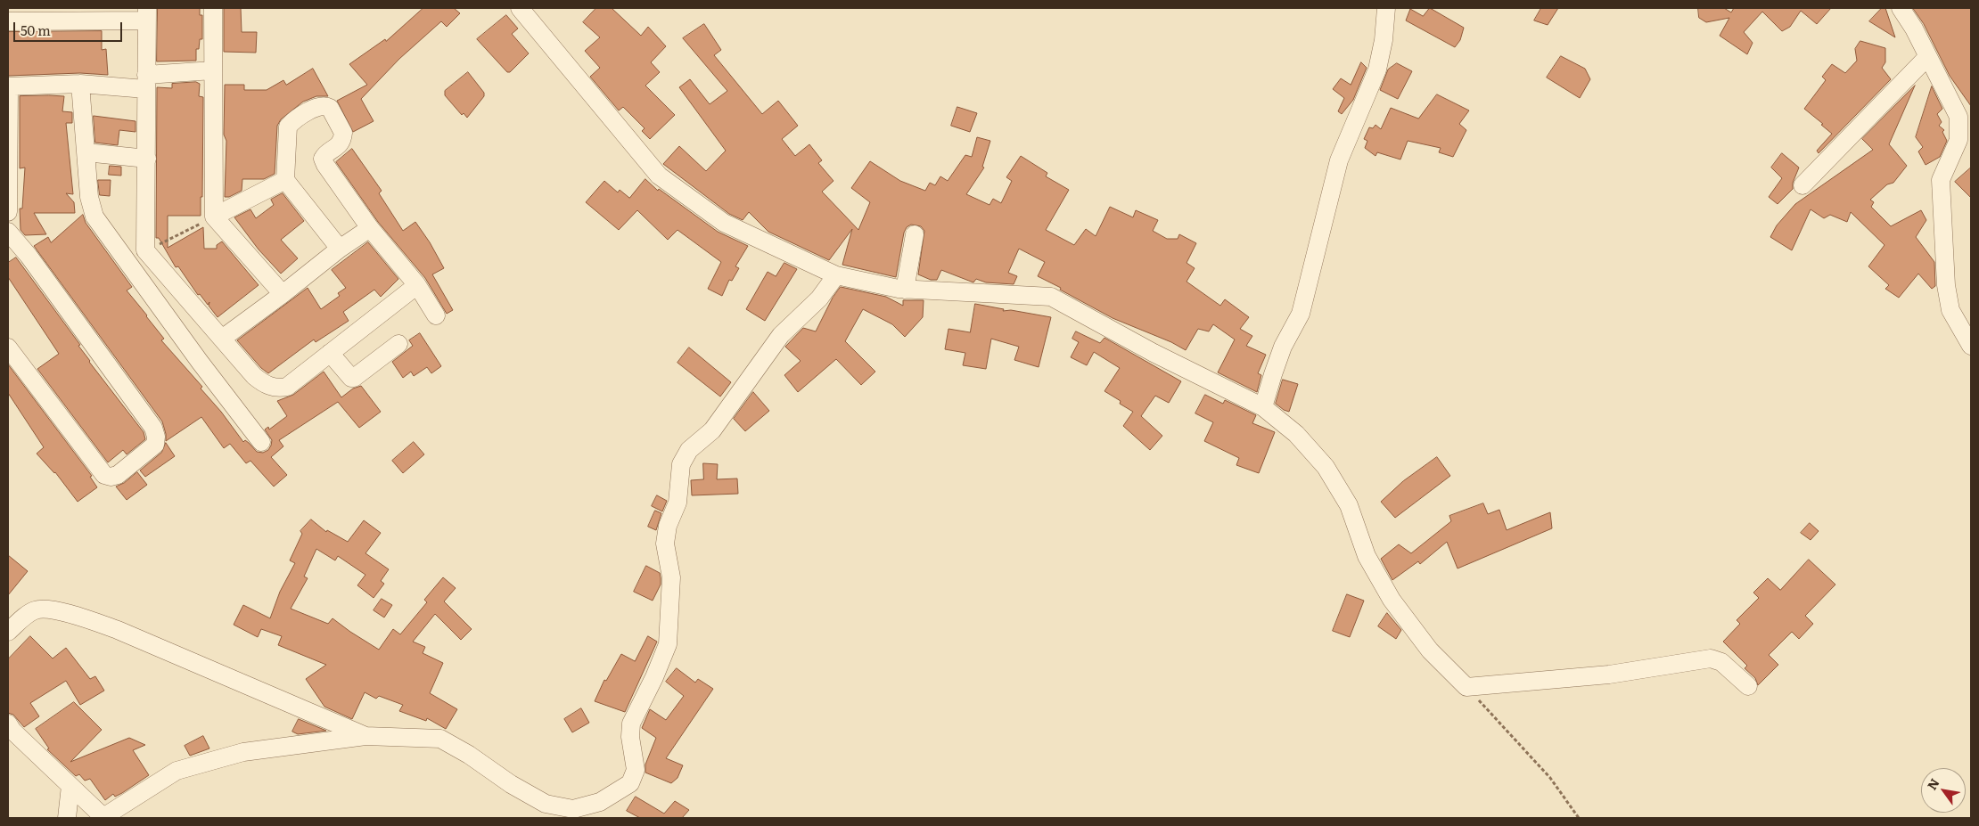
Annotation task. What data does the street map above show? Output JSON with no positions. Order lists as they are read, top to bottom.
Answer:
{
  "scale_bar": "50 m",
  "north": "top left"
}
